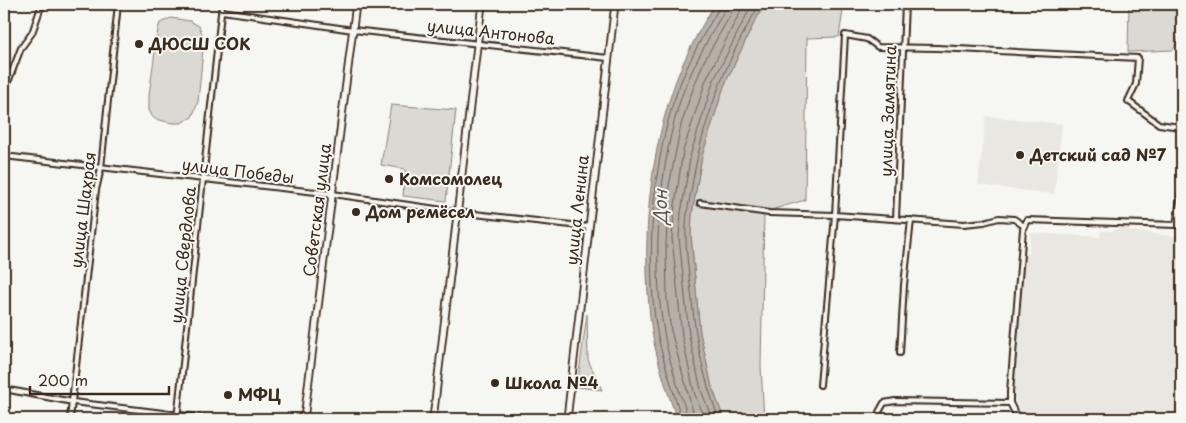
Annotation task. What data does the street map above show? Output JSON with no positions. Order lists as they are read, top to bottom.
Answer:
{
  "streets": {
    "main road": ["Советская улица", "улица Ленина"],
    "street": [
      "улица Антонова",
      "улица Замятина",
      "улица Победы",
      "улица Шахрая",
      "улица Свердлова"
    ]
  },
  "crossings": [
    ["улица Антонова", "Советская улица"],
    ["улица Антонова", "улица Ленина"],
    ["улица Антонова", "улица Свердлова"],
    ["улица Победы", "улица Шахрая"],
    ["улица Победы", "Советская улица"],
    ["улица Победы", "улица Ленина"],
    ["улица Победы", "улица Свердлова"]
  ],
  "water": ["Дон"],
  "places": [
    "ДЮСШ СОК",
    "Детский сад №7",
    "Комсомолец",
    "Дом ремёсел",
    "Школа №4",
    "МФЦ"
  ],
  "scale_bar": "200 m"
}
